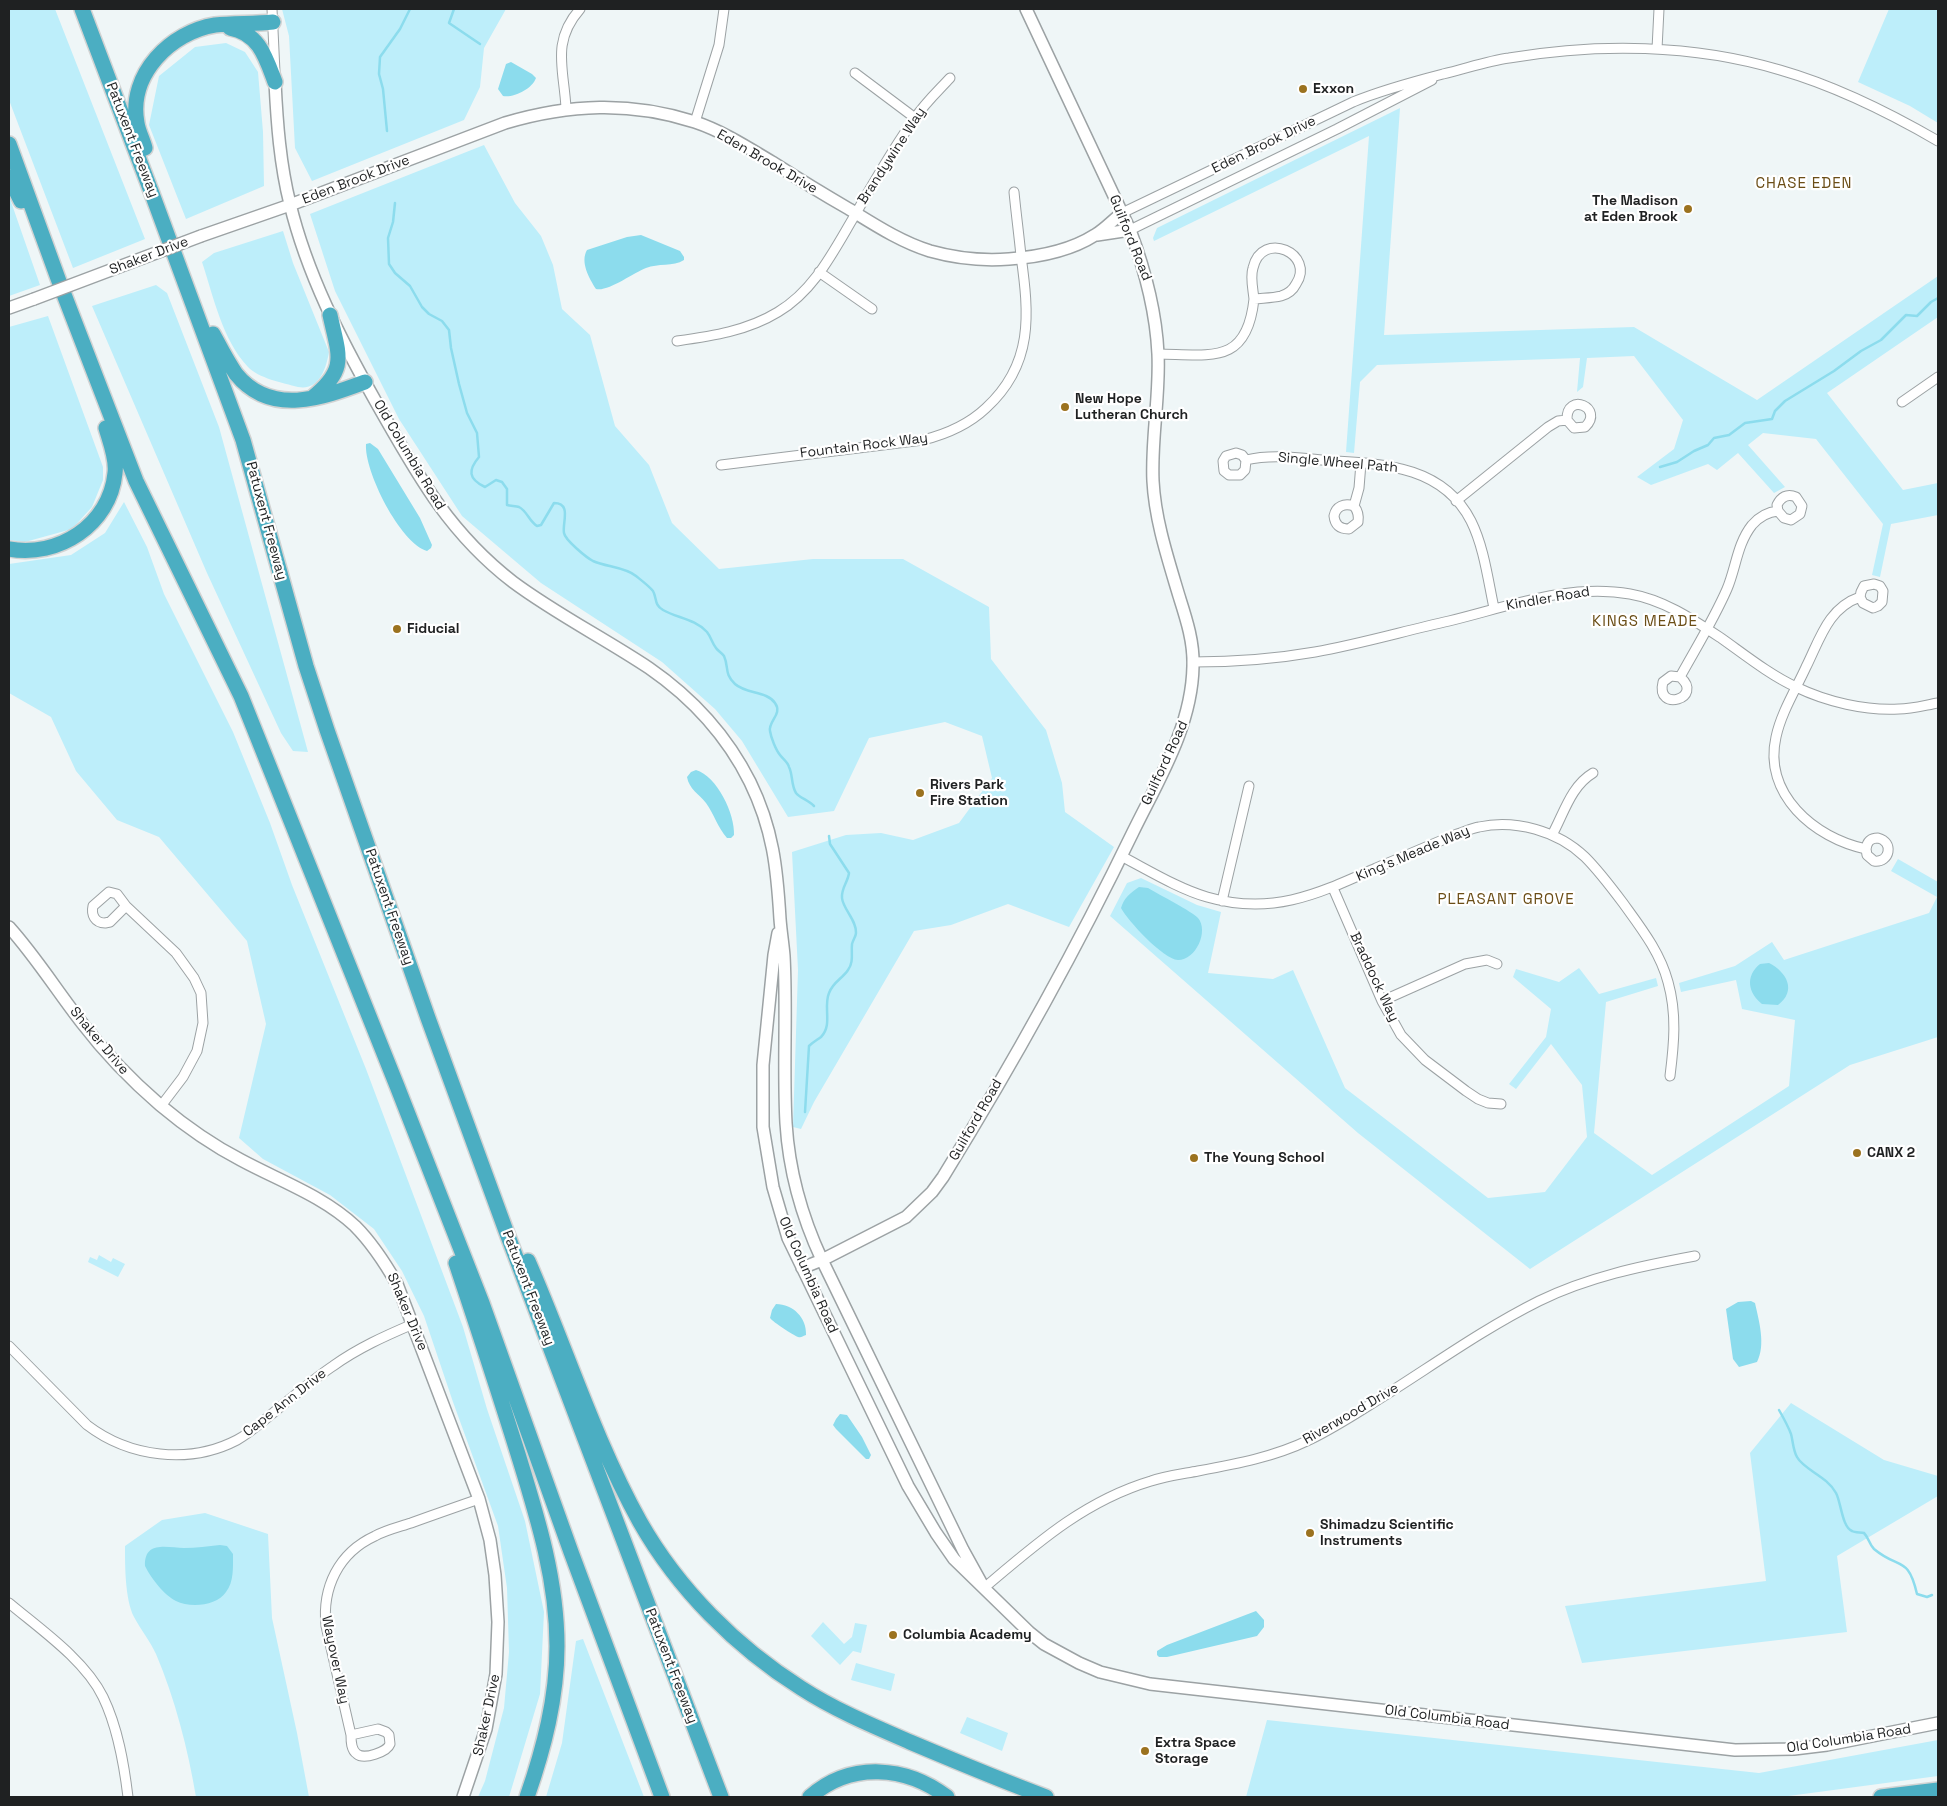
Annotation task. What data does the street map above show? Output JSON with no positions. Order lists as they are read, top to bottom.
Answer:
{
  "streets": {
    "highway": ["Patuxent Freeway"],
    "street": [
      "Eden Brook Drive",
      "Brandywine Way",
      "Guilford Road",
      "Shaker Drive",
      "Fountain Rock Way",
      "Old Columbia Road",
      "Single Wheel Path",
      "Kindler Road",
      "King's Meade Way",
      "Braddock Way",
      "Cape Ann Drive",
      "Riverwood Drive",
      "Wayover Way"
    ]
  },
  "crossings": [
    ["Eden Brook Drive", "Brandywine Way"],
    ["Eden Brook Drive", "Guilford Road"],
    ["Eden Brook Drive", "Shaker Drive"],
    ["Eden Brook Drive", "Fountain Rock Way"],
    ["Eden Brook Drive", "Old Columbia Road"],
    ["Guilford Road", "Old Columbia Road"],
    ["Guilford Road", "Kindler Road"],
    ["Guilford Road", "King's Meade Way"],
    ["Shaker Drive", "Old Columbia Road"],
    ["Shaker Drive", "Cape Ann Drive"],
    ["Shaker Drive", "Wayover Way"],
    ["Old Columbia Road", "Riverwood Drive"],
    ["Single Wheel Path", "Kindler Road"],
    ["King's Meade Way", "Braddock Way"]
  ],
  "districts": ["CHASE EDEN", "KINGS MEADE", "PLEASANT GROVE"],
  "places": [
    "Exxon",
    "The Madison at Eden Brook",
    "New Hope Lutheran Church",
    "Fiducial",
    "Rivers Park Fire Station",
    "CANX 2",
    "The Young School",
    "Shimadzu Scientific Instruments",
    "Columbia Academy",
    "Extra Space Storage"
  ]
}
